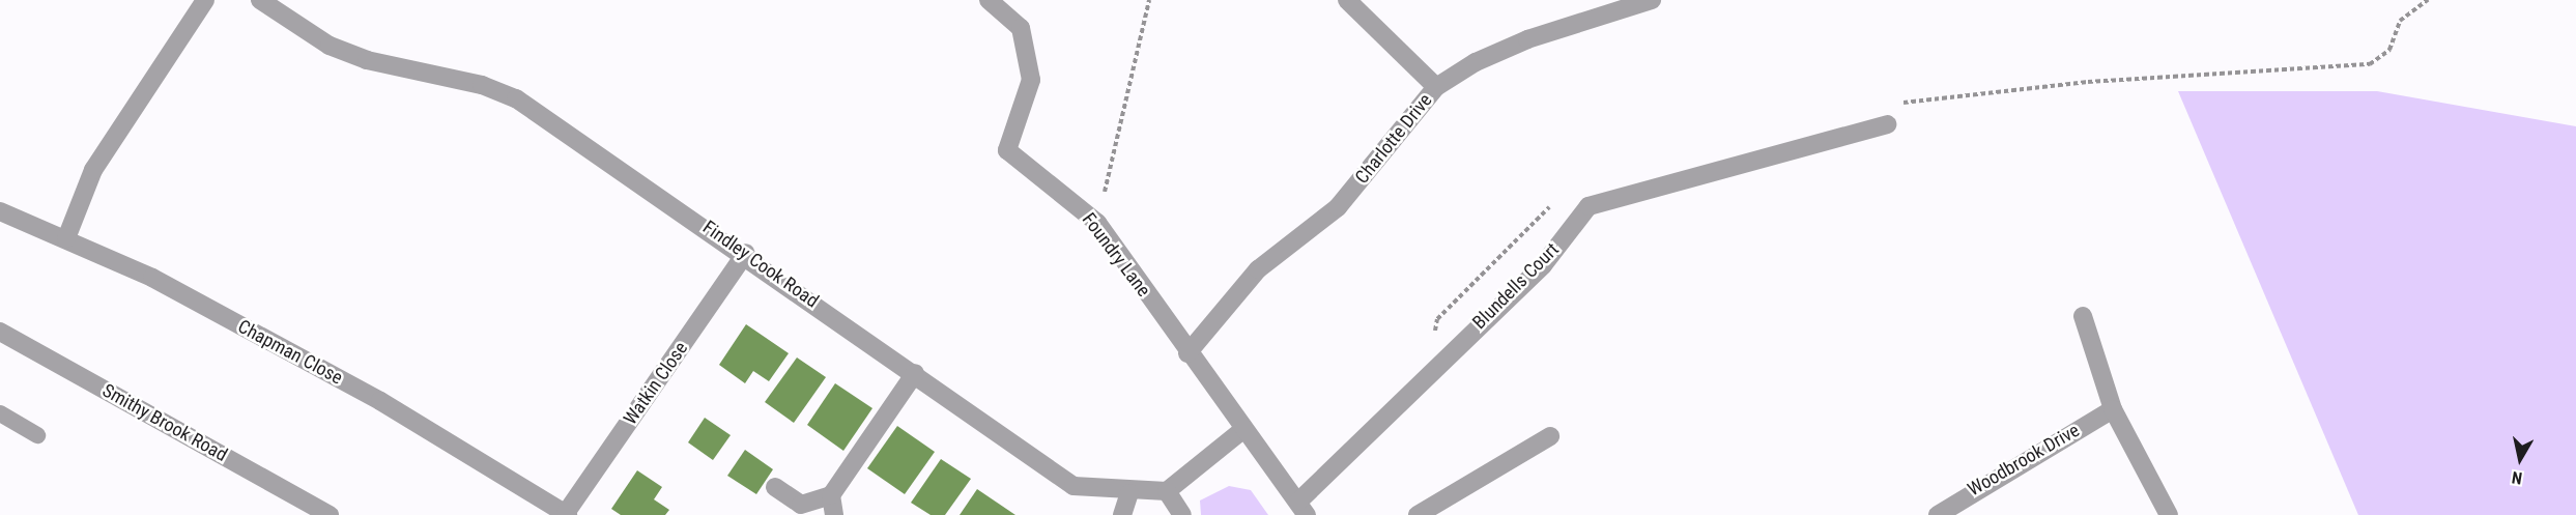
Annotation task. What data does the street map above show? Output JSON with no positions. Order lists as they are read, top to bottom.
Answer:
{
  "streets": {
    "street": [
      "Charlotte Drive",
      "Foundry Lane",
      "Findley Cook Road",
      "Blundells Court",
      "Chapman Close",
      "Watkin Close",
      "Smithy Brook Road",
      "Woodbrook Drive"
    ]
  },
  "crossings": [
    ["Charlotte Drive", "Foundry Lane"],
    ["Foundry Lane", "Blundells Court"],
    ["Findley Cook Road", "Watkin Close"],
    ["Chapman Close", "Watkin Close"]
  ],
  "north": "bottom"
}
